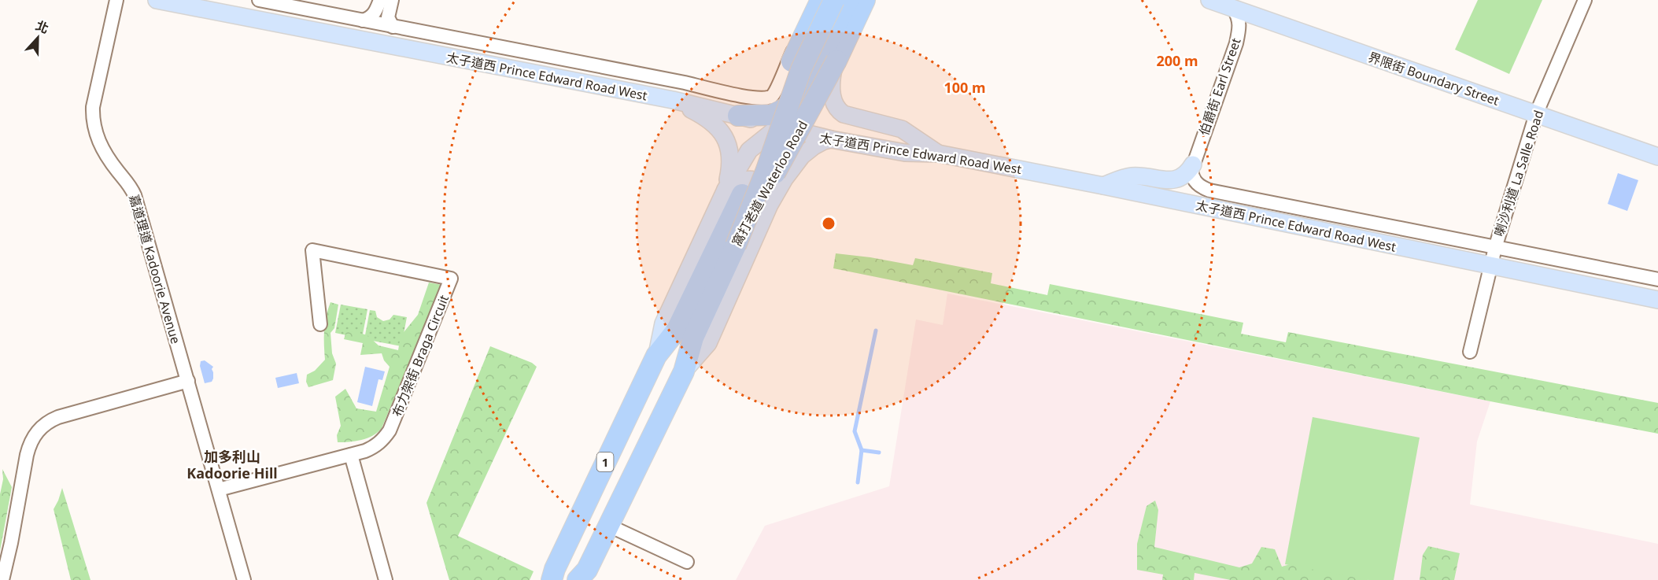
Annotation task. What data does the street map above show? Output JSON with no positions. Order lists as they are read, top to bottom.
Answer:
{
  "streets": {
    "highway": ["窩打老道 Waterloo Road", "1"],
    "main road": ["太子道西 Prince Edward Road West", "界限街 Boundary Street"],
    "street": [
      "伯爵街 Earl Street",
      "喇沙利道 La Salle Road",
      "嘉道理道 Kadoorie Avenue",
      "布力架街 Braga Circuit"
    ]
  },
  "crossings": [
    ["太子道西 Prince Edward Road West", "伯爵街 Earl Street"],
    ["太子道西 Prince Edward Road West", "喇沙利道 La Salle Road"],
    ["太子道西 Prince Edward Road West", "窩打老道 Waterloo Road"],
    ["界限街 Boundary Street", "伯爵街 Earl Street"],
    ["界限街 Boundary Street", "喇沙利道 La Salle Road"],
    ["嘉道理道 Kadoorie Avenue", "布力架街 Braga Circuit"]
  ],
  "districts": ["加多利山 Kadoorie Hill"],
  "north": "top",
  "rings": ["200 m", "100 m"]
}
